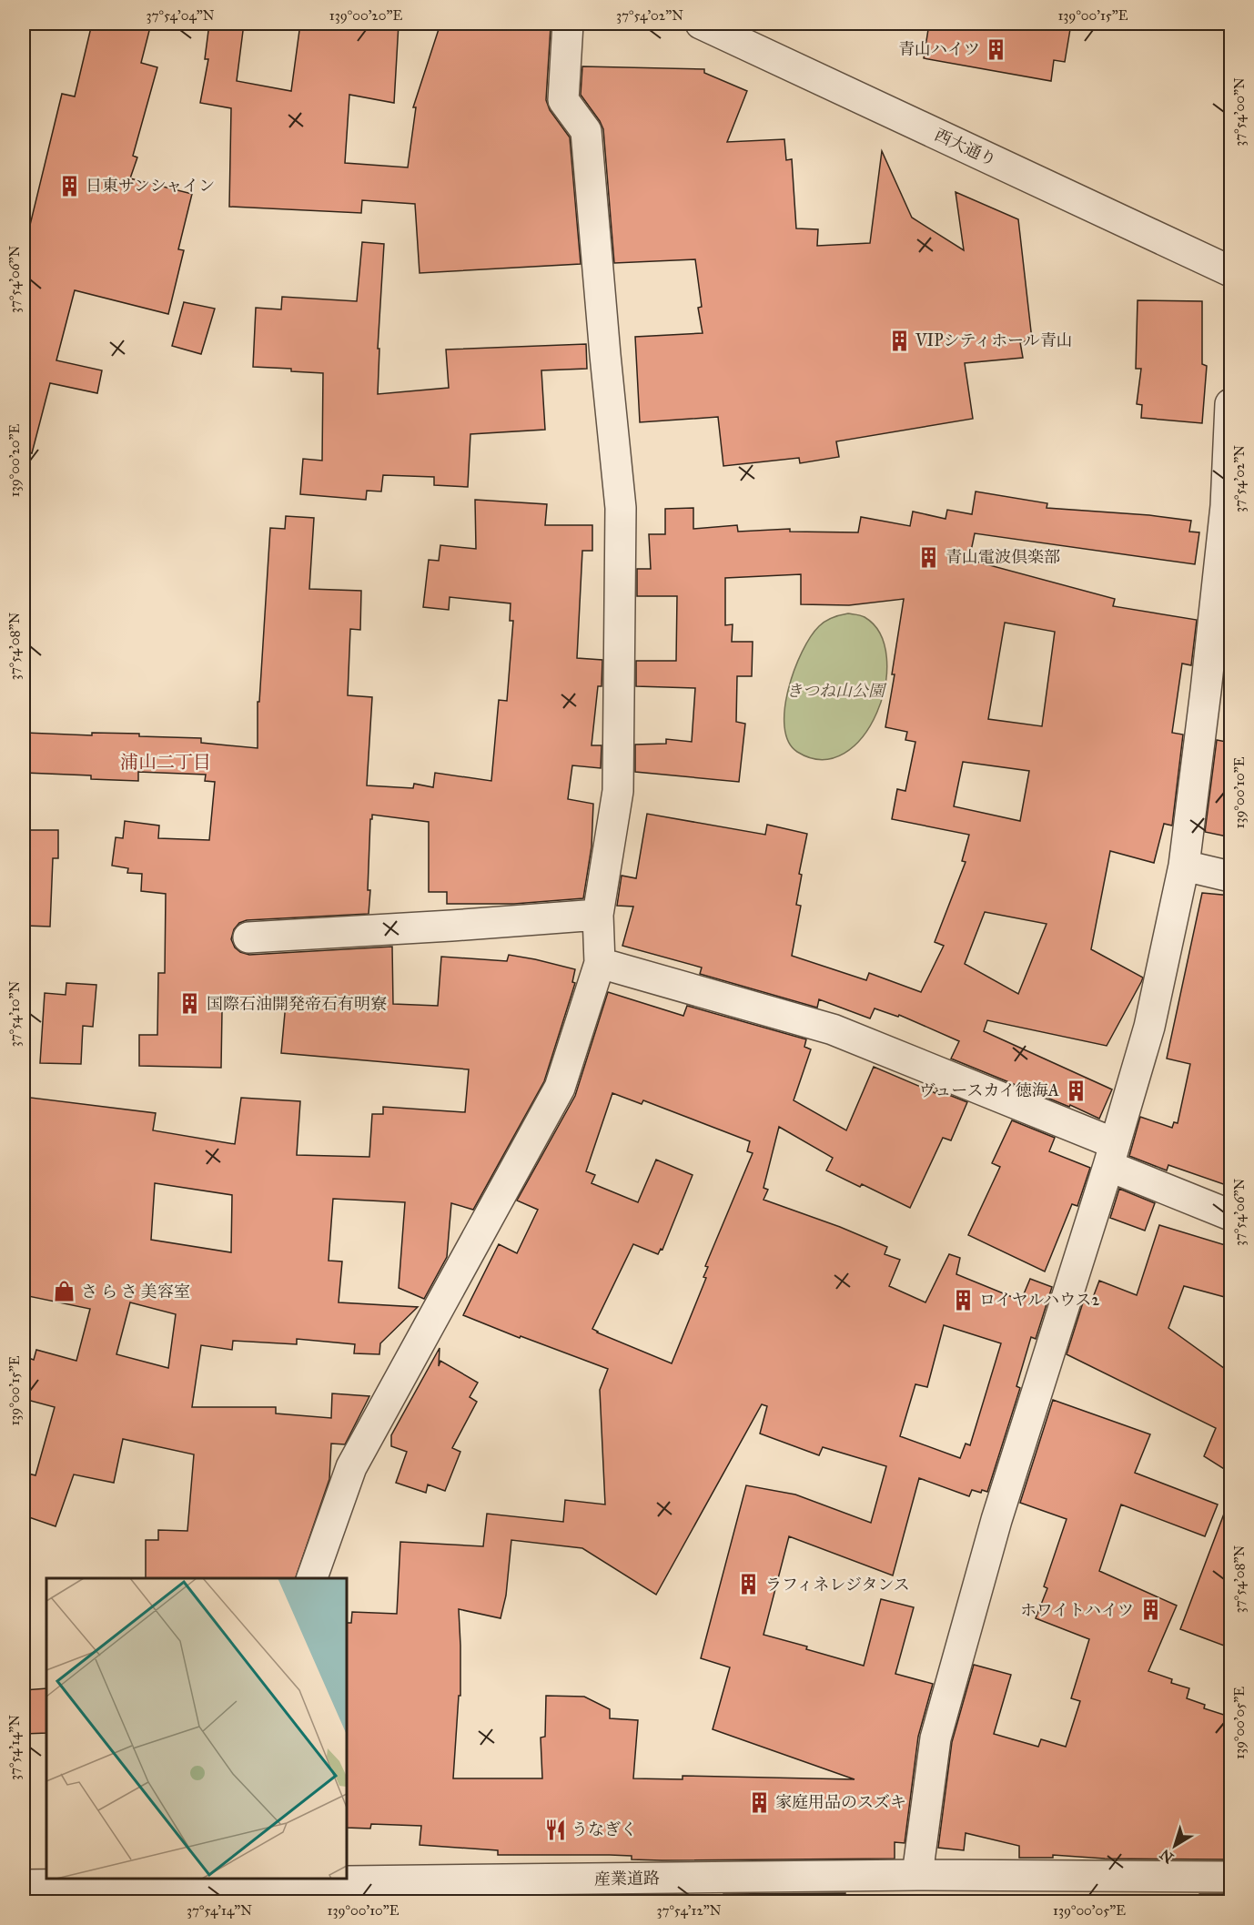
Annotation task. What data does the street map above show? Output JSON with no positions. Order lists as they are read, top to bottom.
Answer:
{
  "streets": {
    "street": ["西大通り", "産業道路"]
  },
  "districts": ["浦山二丁目"],
  "parks": ["きつね山公園"],
  "places": {
    "building": [
      "青山ハイツ",
      "日東サンシャイン",
      "VIPシティホール青山",
      "青山電波倶楽部",
      "国際石油開発帝石有明寮",
      "ヴュースカイ徳海A",
      "ロイヤルハウス2",
      "ラフィネレジタンス",
      "ホワイトハイツ",
      "家庭用品のスズキ"
    ],
    "shop": ["さ ら さ 美容室"],
    "restaurant": ["うなぎく"]
  },
  "north": "bottom left",
  "coordinates": [
    "37°54'04\"N",
    "139°00'20\"E",
    "37°54'02\"N",
    "139°00'15\"E",
    "37°54'00\"N",
    "37°54'06\"N",
    "37°54'08\"N",
    "139°00'10\"E",
    "37°54'10\"N",
    "139°00'05\"E",
    "37°54'14\"N",
    "37°54'12\"N"
  ]
}
